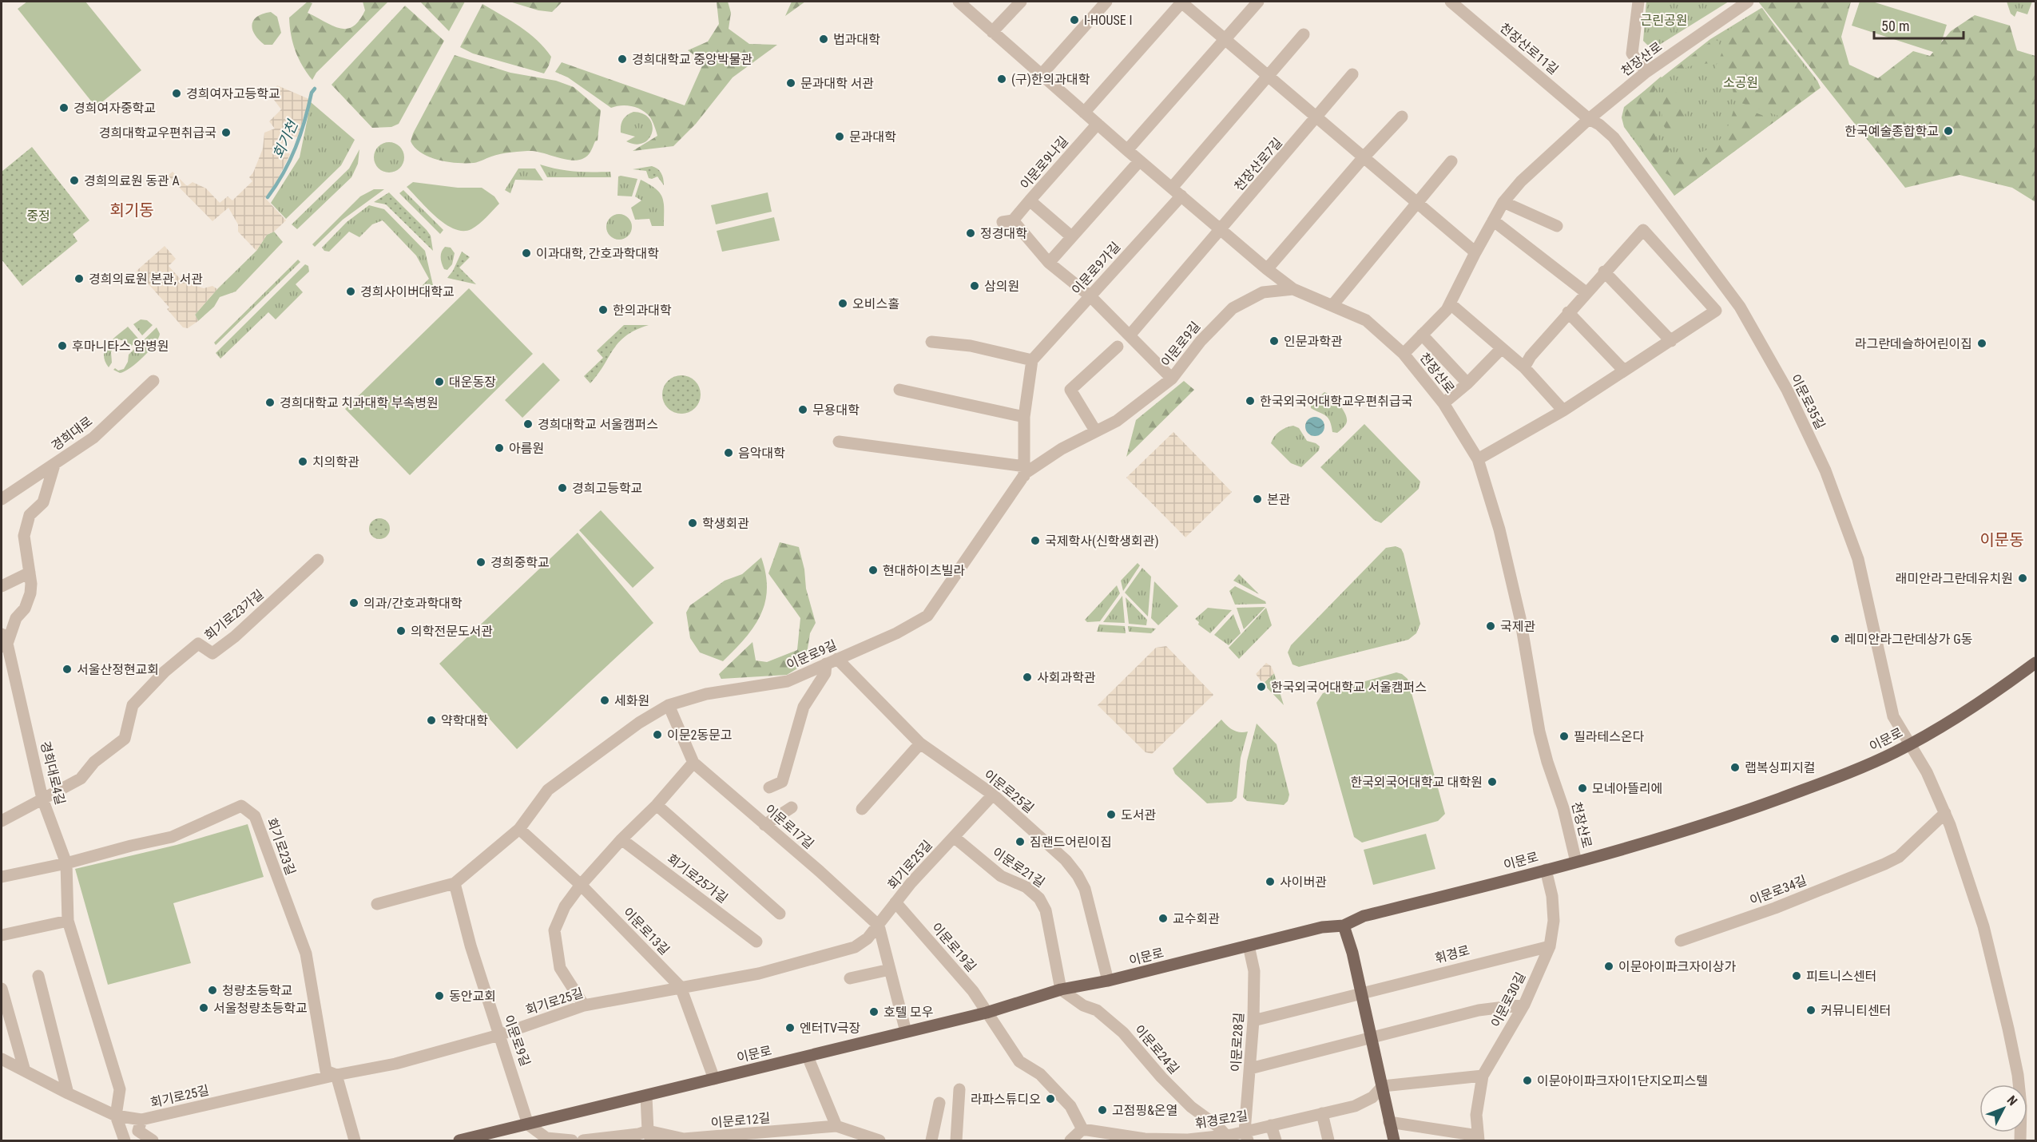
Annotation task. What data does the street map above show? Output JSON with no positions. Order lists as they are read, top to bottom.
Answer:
{
  "streets": {
    "main road": ["이문로"],
    "street": [
      "천장산로11길",
      "천장산로",
      "이문로9나길",
      "천장산로7길",
      "이문로9가길",
      "이문로9길",
      "이문로35길",
      "경희대로",
      "회기로23가길",
      "경희대로4길",
      "이문로25길",
      "이문로17길",
      "회기로23길",
      "회기로25길",
      "이문로21길",
      "회기로25가길",
      "이문로34길",
      "이문로13길",
      "이문로19길",
      "휘경로",
      "이문로30길",
      "이문로28길",
      "이문로24길",
      "휘경로2길",
      "이문로12길"
    ]
  },
  "crossings": [
    ["천장산로11길", "천장산로"],
    ["천장산로11길", "이문로35길"],
    ["천장산로", "이문로35길"],
    ["천장산로", "이문로"],
    ["이문로9길", "이문로"],
    ["이문로9길", "이문로25길"],
    ["이문로9길", "이문로17길"],
    ["이문로9길", "회기로25길"],
    ["이문로9길", "이문로13길"],
    ["이문로35길", "이문로"],
    ["이문로35길", "이문로34길"],
    ["회기로23가길", "경희대로4길"],
    ["이문로", "이문로25길"],
    ["이문로", "이문로21길"],
    ["이문로", "이문로13길"],
    ["이문로", "이문로19길"],
    ["이문로", "이문로30길"],
    ["이문로", "이문로28길"],
    ["이문로", "이문로24길"],
    ["경희대로4길", "회기로23길"],
    ["경희대로4길", "회기로25길"],
    ["이문로25길", "회기로25길"],
    ["이문로17길", "회기로25길"],
    ["회기로23길", "회기로25길"],
    ["회기로25길", "이문로21길"],
    ["회기로25길", "이문로13길"],
    ["회기로25길", "이문로19길"],
    ["이문로21길", "이문로24길"],
    ["휘경로", "이문로30길"],
    ["휘경로", "이문로28길"],
    ["이문로28길", "휘경로2길"],
    ["이문로24길", "휘경로2길"]
  ],
  "districts": ["회기동", "이문동"],
  "water": ["회기천"],
  "parks": ["근린공원", "소공원", "중정"],
  "places": [
    "I-HOUSE I",
    "법과대학",
    "경희대학교 중앙박물관",
    "(구)한의과대학",
    "문과대학 서관",
    "경희여자고등학교",
    "경희여자중학교",
    "한국예술종합학교",
    "경희대학교우편취급국",
    "문과대학",
    "경희의료원 동관 A",
    "정경대학",
    "이과대학, 간호과학대학",
    "경희의료원 본관, 서관",
    "삼의원",
    "경희사이버대학교",
    "오비스홀",
    "한의과대학",
    "인문과학관",
    "라그란데슬하어린이집",
    "후마니타스 암병원",
    "대운동장",
    "한국외국어대학교우편취급국",
    "경희대학교 치과대학 부속병원",
    "무용대학",
    "경희대학교 서울캠퍼스",
    "아름원",
    "음악대학",
    "치의학관",
    "경희고등학교",
    "본관",
    "학생회관",
    "국제학사(신학생회관)",
    "경희중학교",
    "현대하이츠빌라",
    "래미안라그란데유치원",
    "의과/간호과학대학",
    "국제관",
    "의학전문도서관",
    "레미안라그란데상가 G동",
    "서울산정현교회",
    "사회과학관",
    "한국외국어대학교 서울캠퍼스",
    "세화원",
    "약학대학",
    "이문2동문고",
    "필라테스온다",
    "랩복싱피지컬",
    "한국외국어대학교 대학원",
    "모네아뜰리에",
    "도서관",
    "짐랜드어린이집",
    "사이버관",
    "교수회관",
    "이문아이파크자이상가",
    "피트니스센터",
    "청량초등학교",
    "동안교회",
    "서울청량초등학교",
    "커뮤니티센터",
    "호텔 모우",
    "엔터TV극장",
    "이문아이파크자이1단지오피스텔",
    "라파스튜디오",
    "고점핑&온열"
  ],
  "scale_bar": "50 m",
  "north": "top right"
}
